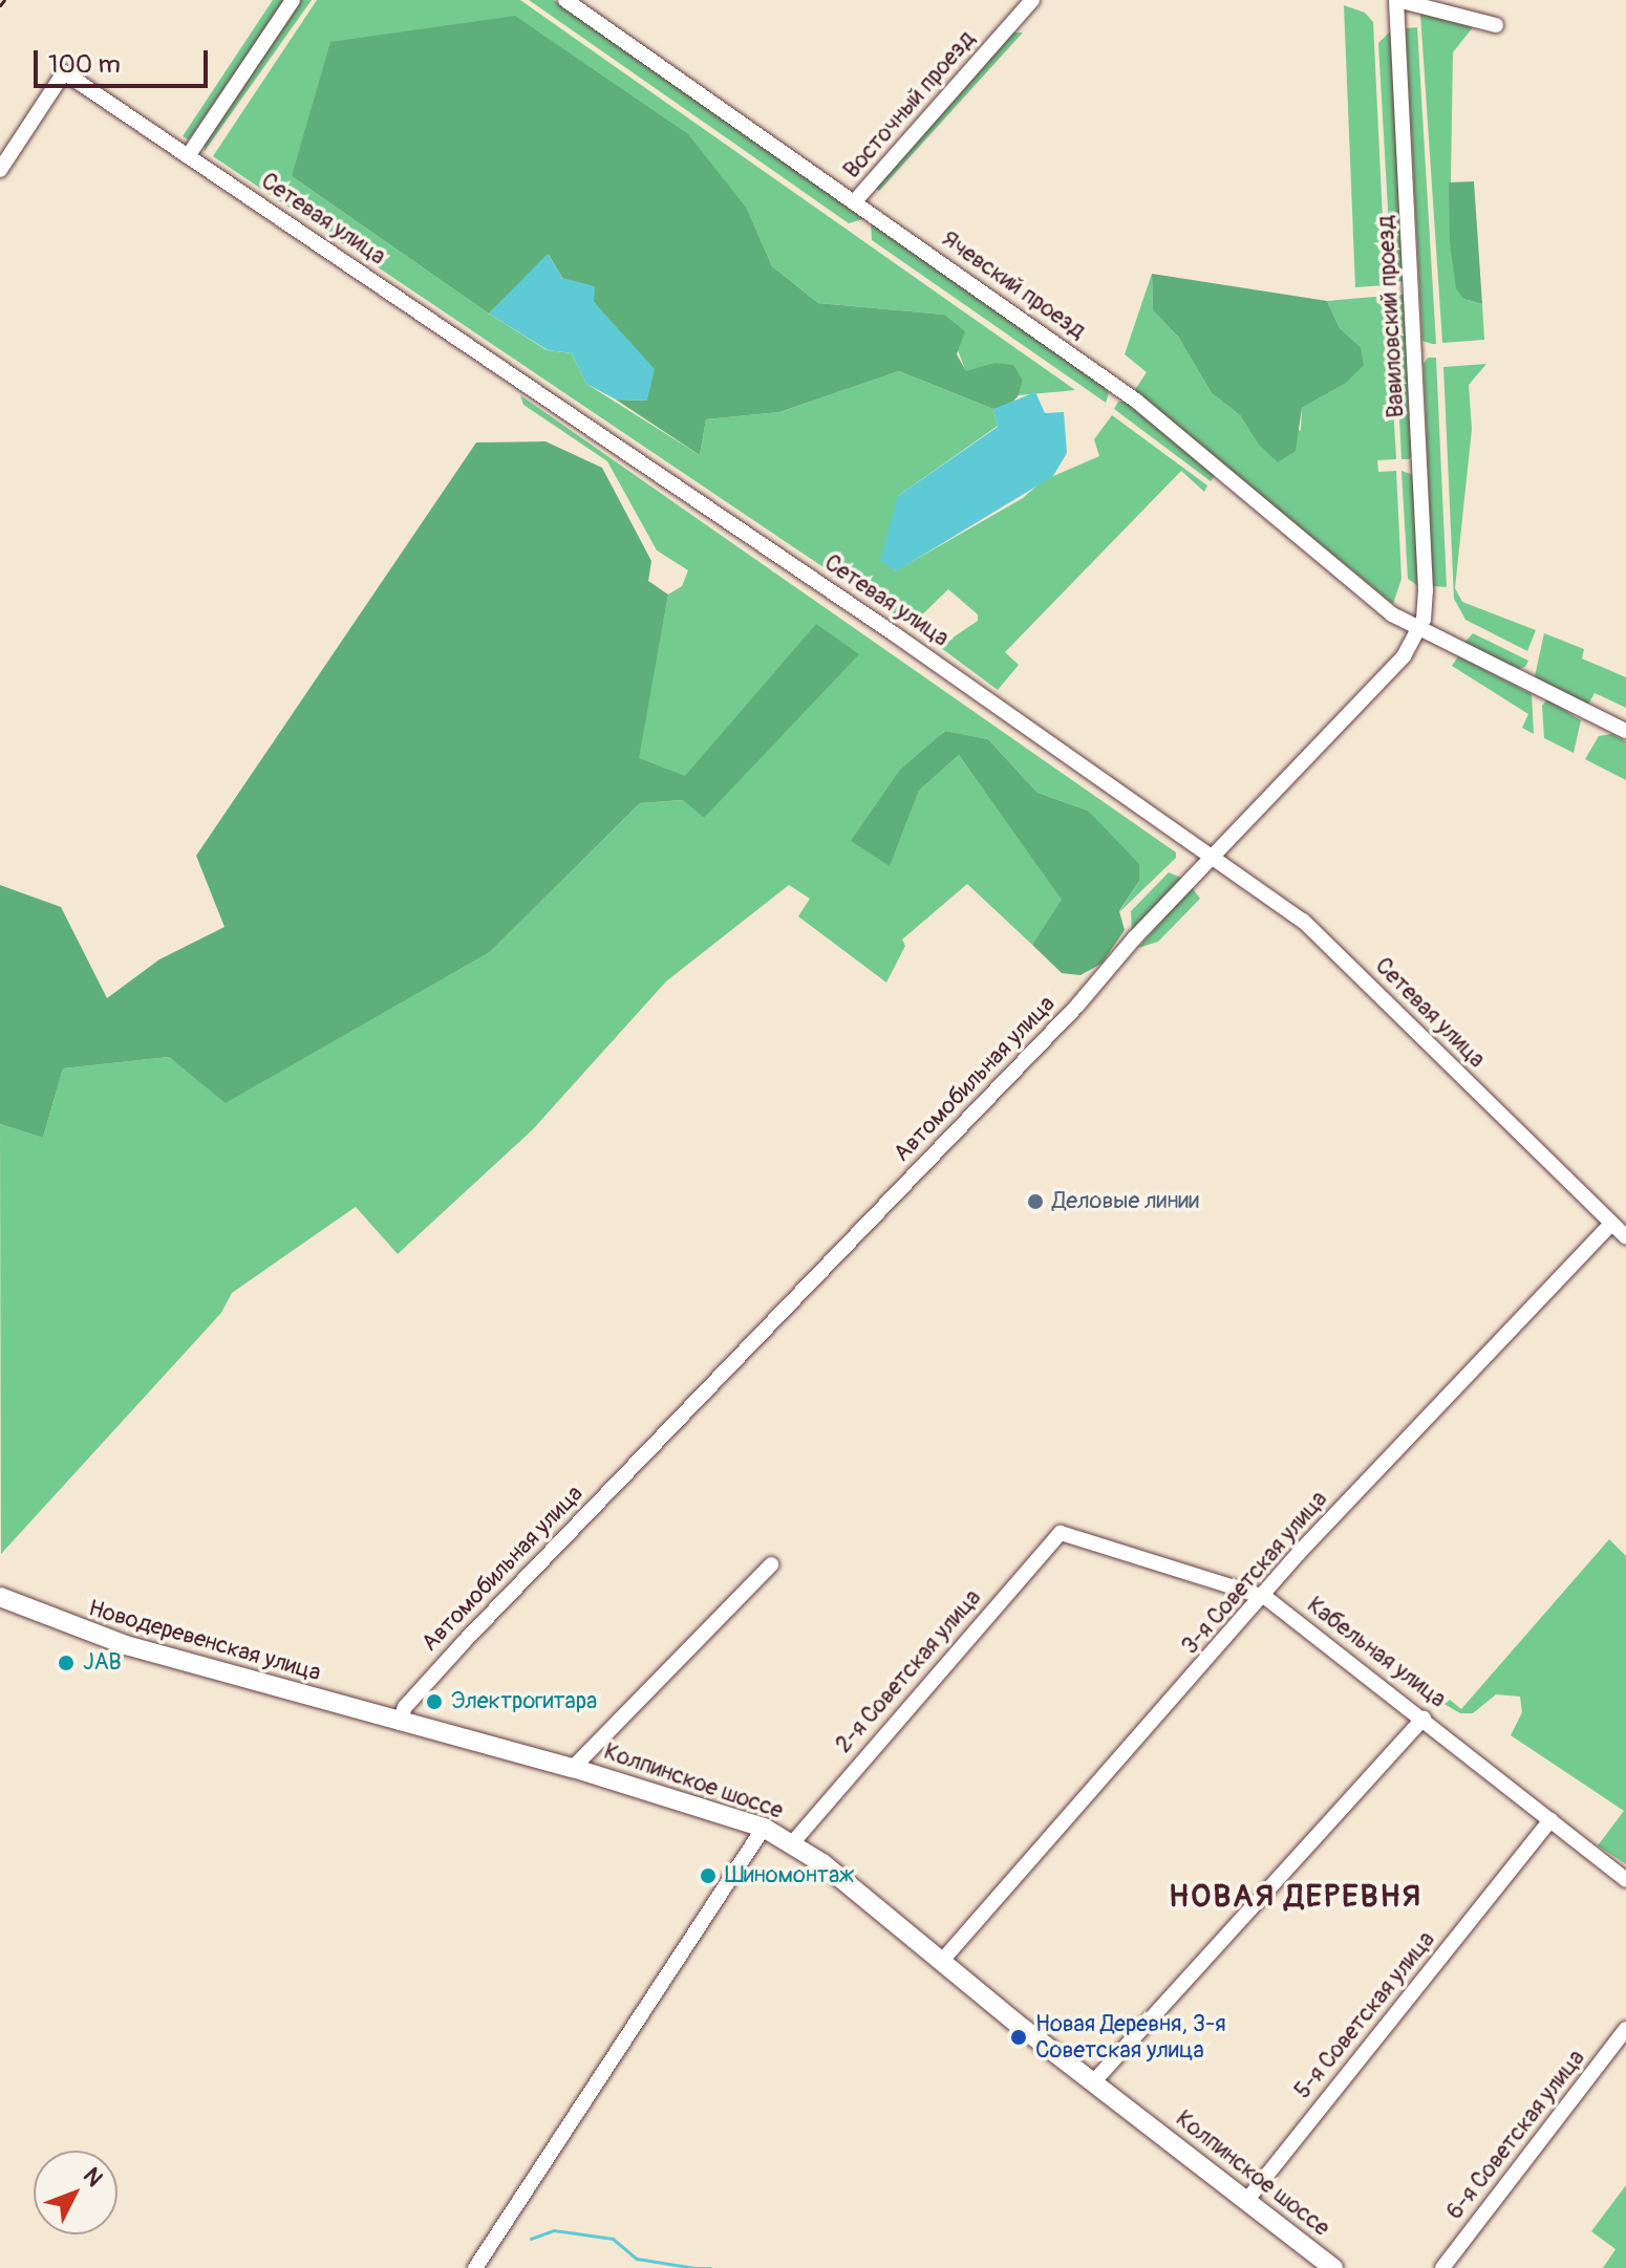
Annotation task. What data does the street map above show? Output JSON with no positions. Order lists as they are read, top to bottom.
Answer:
{
  "streets": {
    "main road": ["Новодеревенская улица", "Колпинское шоссе"],
    "street": [
      "Восточный проезд",
      "Сетевая улица",
      "Ячевский проезд",
      "Вавиловский проезд",
      "Автомобильная улица",
      "3-я Советская улица",
      "Кабельная улица",
      "2-я Советская улица",
      "5-я Советская улица",
      "6-я Советская улица"
    ]
  },
  "crossings": [
    ["Восточный проезд", "Ячевский проезд"],
    ["Сетевая улица", "Автомобильная улица"],
    ["Сетевая улица", "3-я Советская улица"],
    ["Ячевский проезд", "Вавиловский проезд"],
    ["Ячевский проезд", "Автомобильная улица"],
    ["Вавиловский проезд", "Автомобильная улица"],
    ["Автомобильная улица", "Новодеревенская улица"],
    ["Автомобильная улица", "Колпинское шоссе"],
    ["3-я Советская улица", "Кабельная улица"],
    ["3-я Советская улица", "Колпинское шоссе"],
    ["Новодеревенская улица", "Колпинское шоссе"],
    ["Кабельная улица", "2-я Советская улица"],
    ["Кабельная улица", "5-я Советская улица"],
    ["2-я Советская улица", "Колпинское шоссе"],
    ["Колпинское шоссе", "5-я Советская улица"]
  ],
  "districts": ["НОВАЯ ДЕРЕВНЯ"],
  "places": [
    "Деловые линии",
    "JAB",
    "Электрогитара",
    "Шиномонтаж",
    "Новая Деревня, 3-я Советская улица"
  ],
  "scale_bar": "100 m",
  "north": "top right"
}
